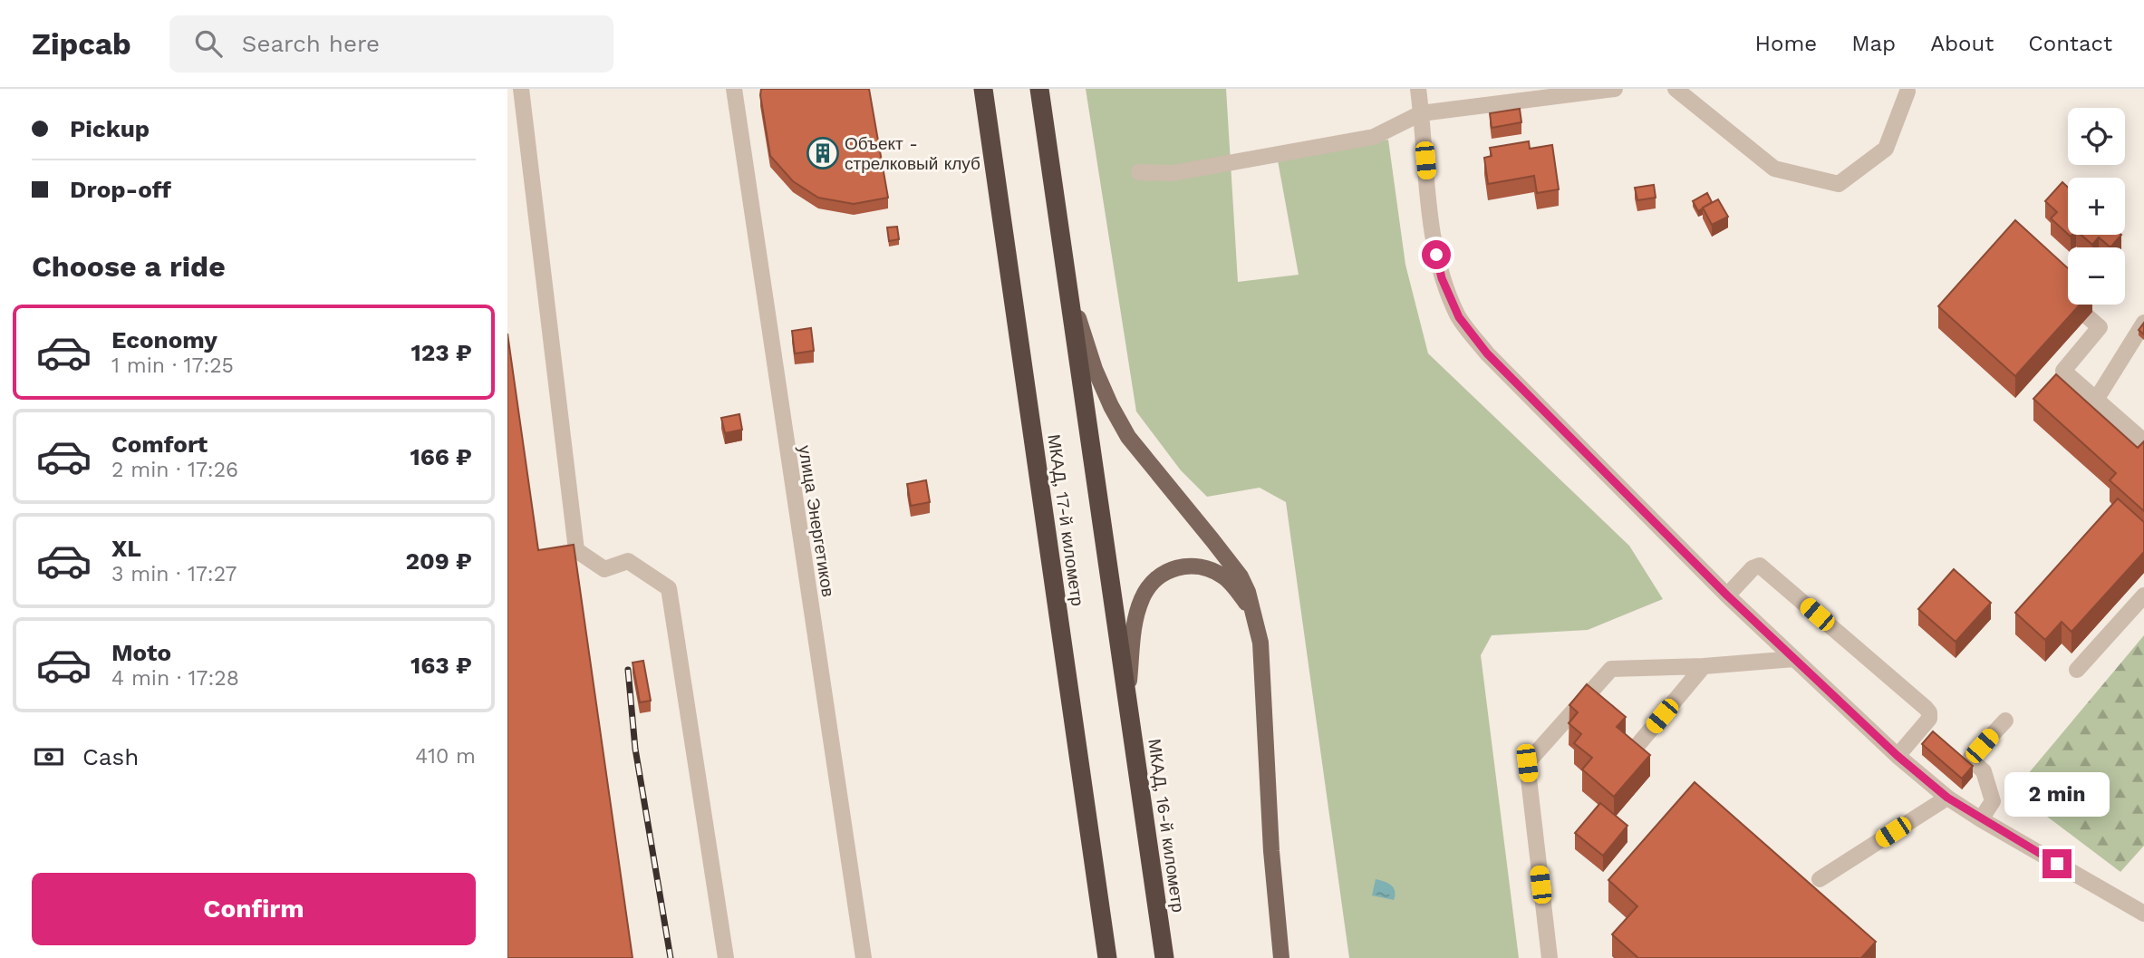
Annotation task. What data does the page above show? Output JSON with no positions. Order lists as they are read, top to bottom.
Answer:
{
  "streets": {
    "highway": ["МКАД, 17-й километр", "МКАД, 16-й километр"],
    "street": ["улица Энергетиков"]
  },
  "crossings": [
    ["МКАД, 17-й километр", "МКАД, 16-й километр"]
  ],
  "places": {
    "building": ["Объект - стрелковый клуб"]
  },
  "page": {
    "header": "Zipcab",
    "search": "Search here",
    "nav": [
      "Home",
      "Map",
      "About",
      "Contact"
    ],
    "banner": ["Pickup", "Drop-off"],
    "map_buttons": ["+", "−"],
    "heading": "Choose a ride",
    "list": [
      {
        "name": "Economy",
        "note": "1 min · 17:25",
        "value": "123 ₽"
      },
      {
        "name": "Comfort",
        "note": "2 min · 17:26",
        "value": "166 ₽"
      },
      {
        "name": "XL",
        "note": "3 min · 17:27",
        "value": "209 ₽"
      },
      {
        "name": "Moto",
        "note": "4 min · 17:28",
        "value": "163 ₽"
      }
    ],
    "pay": ["Cash", "410 m"],
    "bubble": "2 min",
    "buttons": "Confirm"
  }
}
